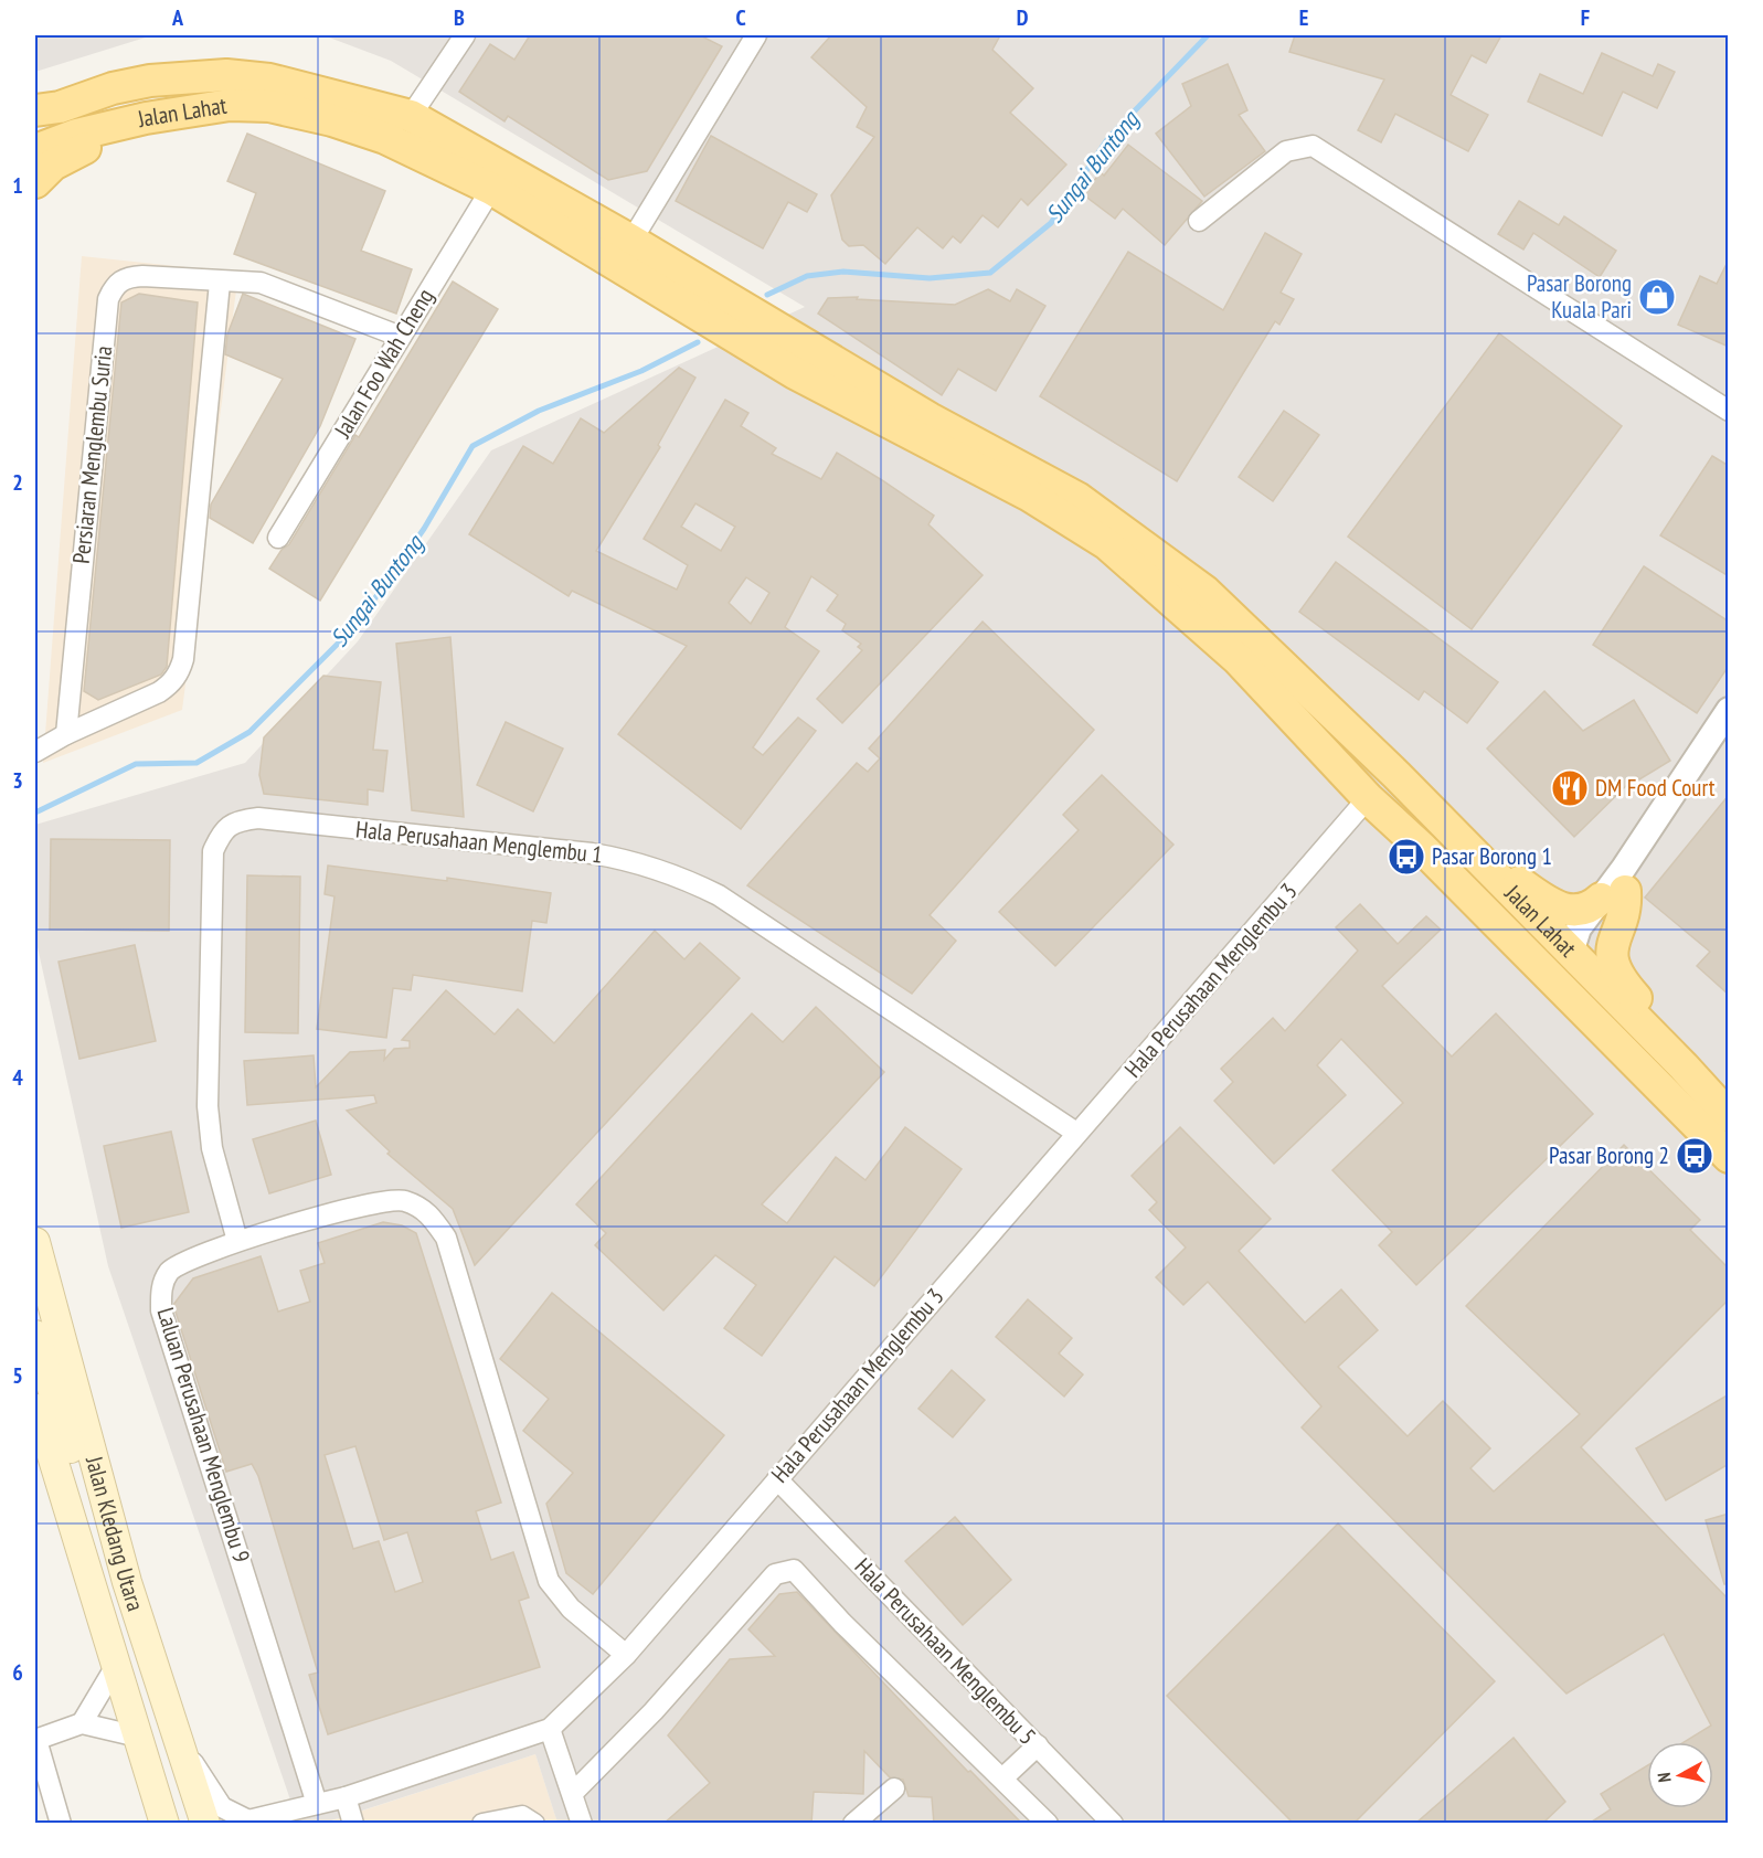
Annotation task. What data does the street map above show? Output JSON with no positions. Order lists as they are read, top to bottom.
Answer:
{
  "streets": {
    "main road": ["Jalan Lahat", "Jalan Kledang Utara"],
    "street": [
      "Jalan Foo Wah Cheng",
      "Persiaran Menglembu Suria",
      "Hala Perusahaan Menglembu 1",
      "Hala Perusahaan Menglembu 3",
      "Laluan Perusahaan Menglembu 9",
      "Hala Perusahaan Menglembu 5"
    ]
  },
  "crossings": [
    ["Jalan Lahat", "Jalan Foo Wah Cheng"],
    ["Jalan Lahat", "Hala Perusahaan Menglembu 3"],
    ["Jalan Foo Wah Cheng", "Persiaran Menglembu Suria"],
    ["Hala Perusahaan Menglembu 1", "Hala Perusahaan Menglembu 3"],
    ["Hala Perusahaan Menglembu 1", "Laluan Perusahaan Menglembu 9"],
    ["Hala Perusahaan Menglembu 3", "Laluan Perusahaan Menglembu 9"],
    ["Hala Perusahaan Menglembu 3", "Hala Perusahaan Menglembu 5"]
  ],
  "water": ["Sungai Buntong"],
  "places": {
    "shop": ["Pasar Borong Kuala Pari"],
    "restaurant": ["DM Food Court"],
    "bus stop": ["Pasar Borong 1", "Pasar Borong 2"]
  },
  "north": "left",
  "grid": {
    "columns": [
      "A",
      "B",
      "C",
      "D",
      "E",
      "F"
    ],
    "rows": [
      "1",
      "2",
      "3",
      "4",
      "5",
      "6"
    ]
  }
}
